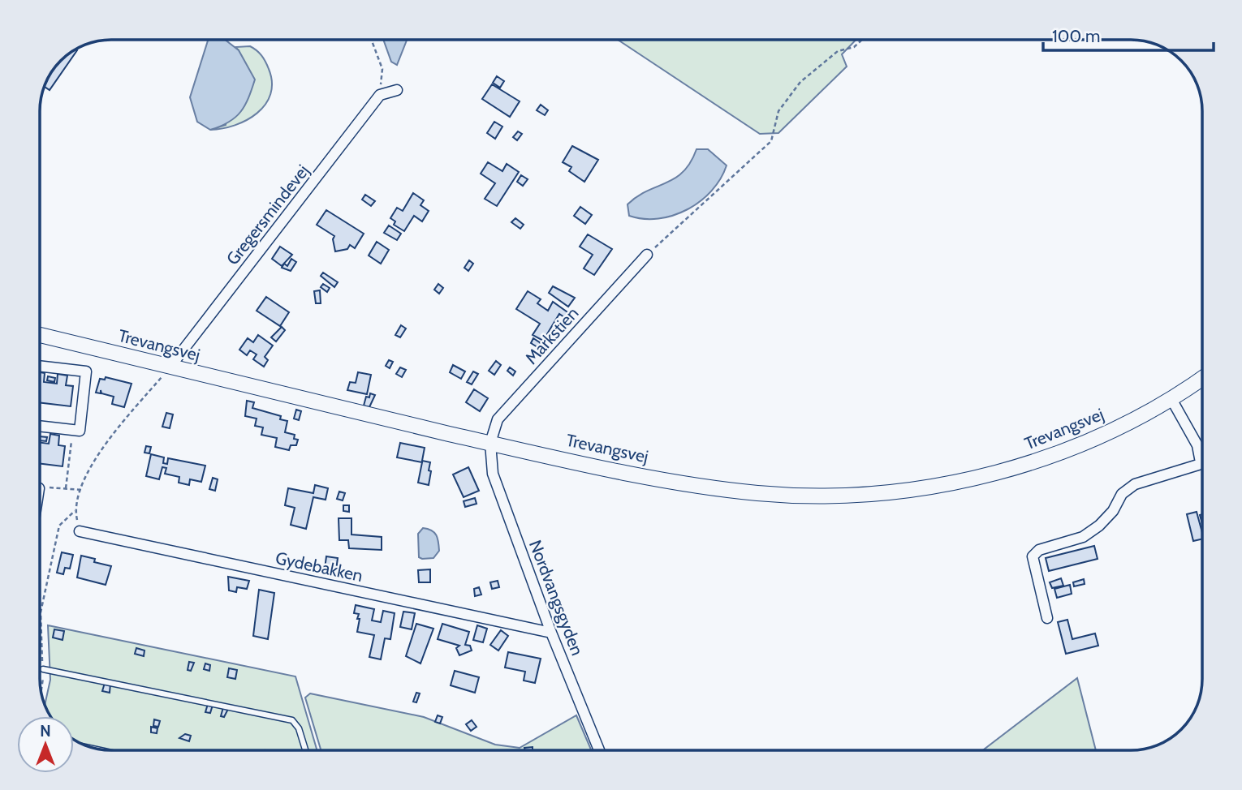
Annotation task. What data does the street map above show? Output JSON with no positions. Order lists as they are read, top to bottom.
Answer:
{
  "streets": {
    "street": [
      "Gregersmindevej",
      "Markstien",
      "Trevangsvej",
      "Gydebakken",
      "Nordvangsgyden"
    ]
  },
  "crossings": [
    ["Gregersmindevej", "Trevangsvej"],
    ["Markstien", "Trevangsvej"],
    ["Markstien", "Nordvangsgyden"],
    ["Trevangsvej", "Nordvangsgyden"],
    ["Gydebakken", "Nordvangsgyden"]
  ],
  "scale_bar": "100 m",
  "north": "top"
}
